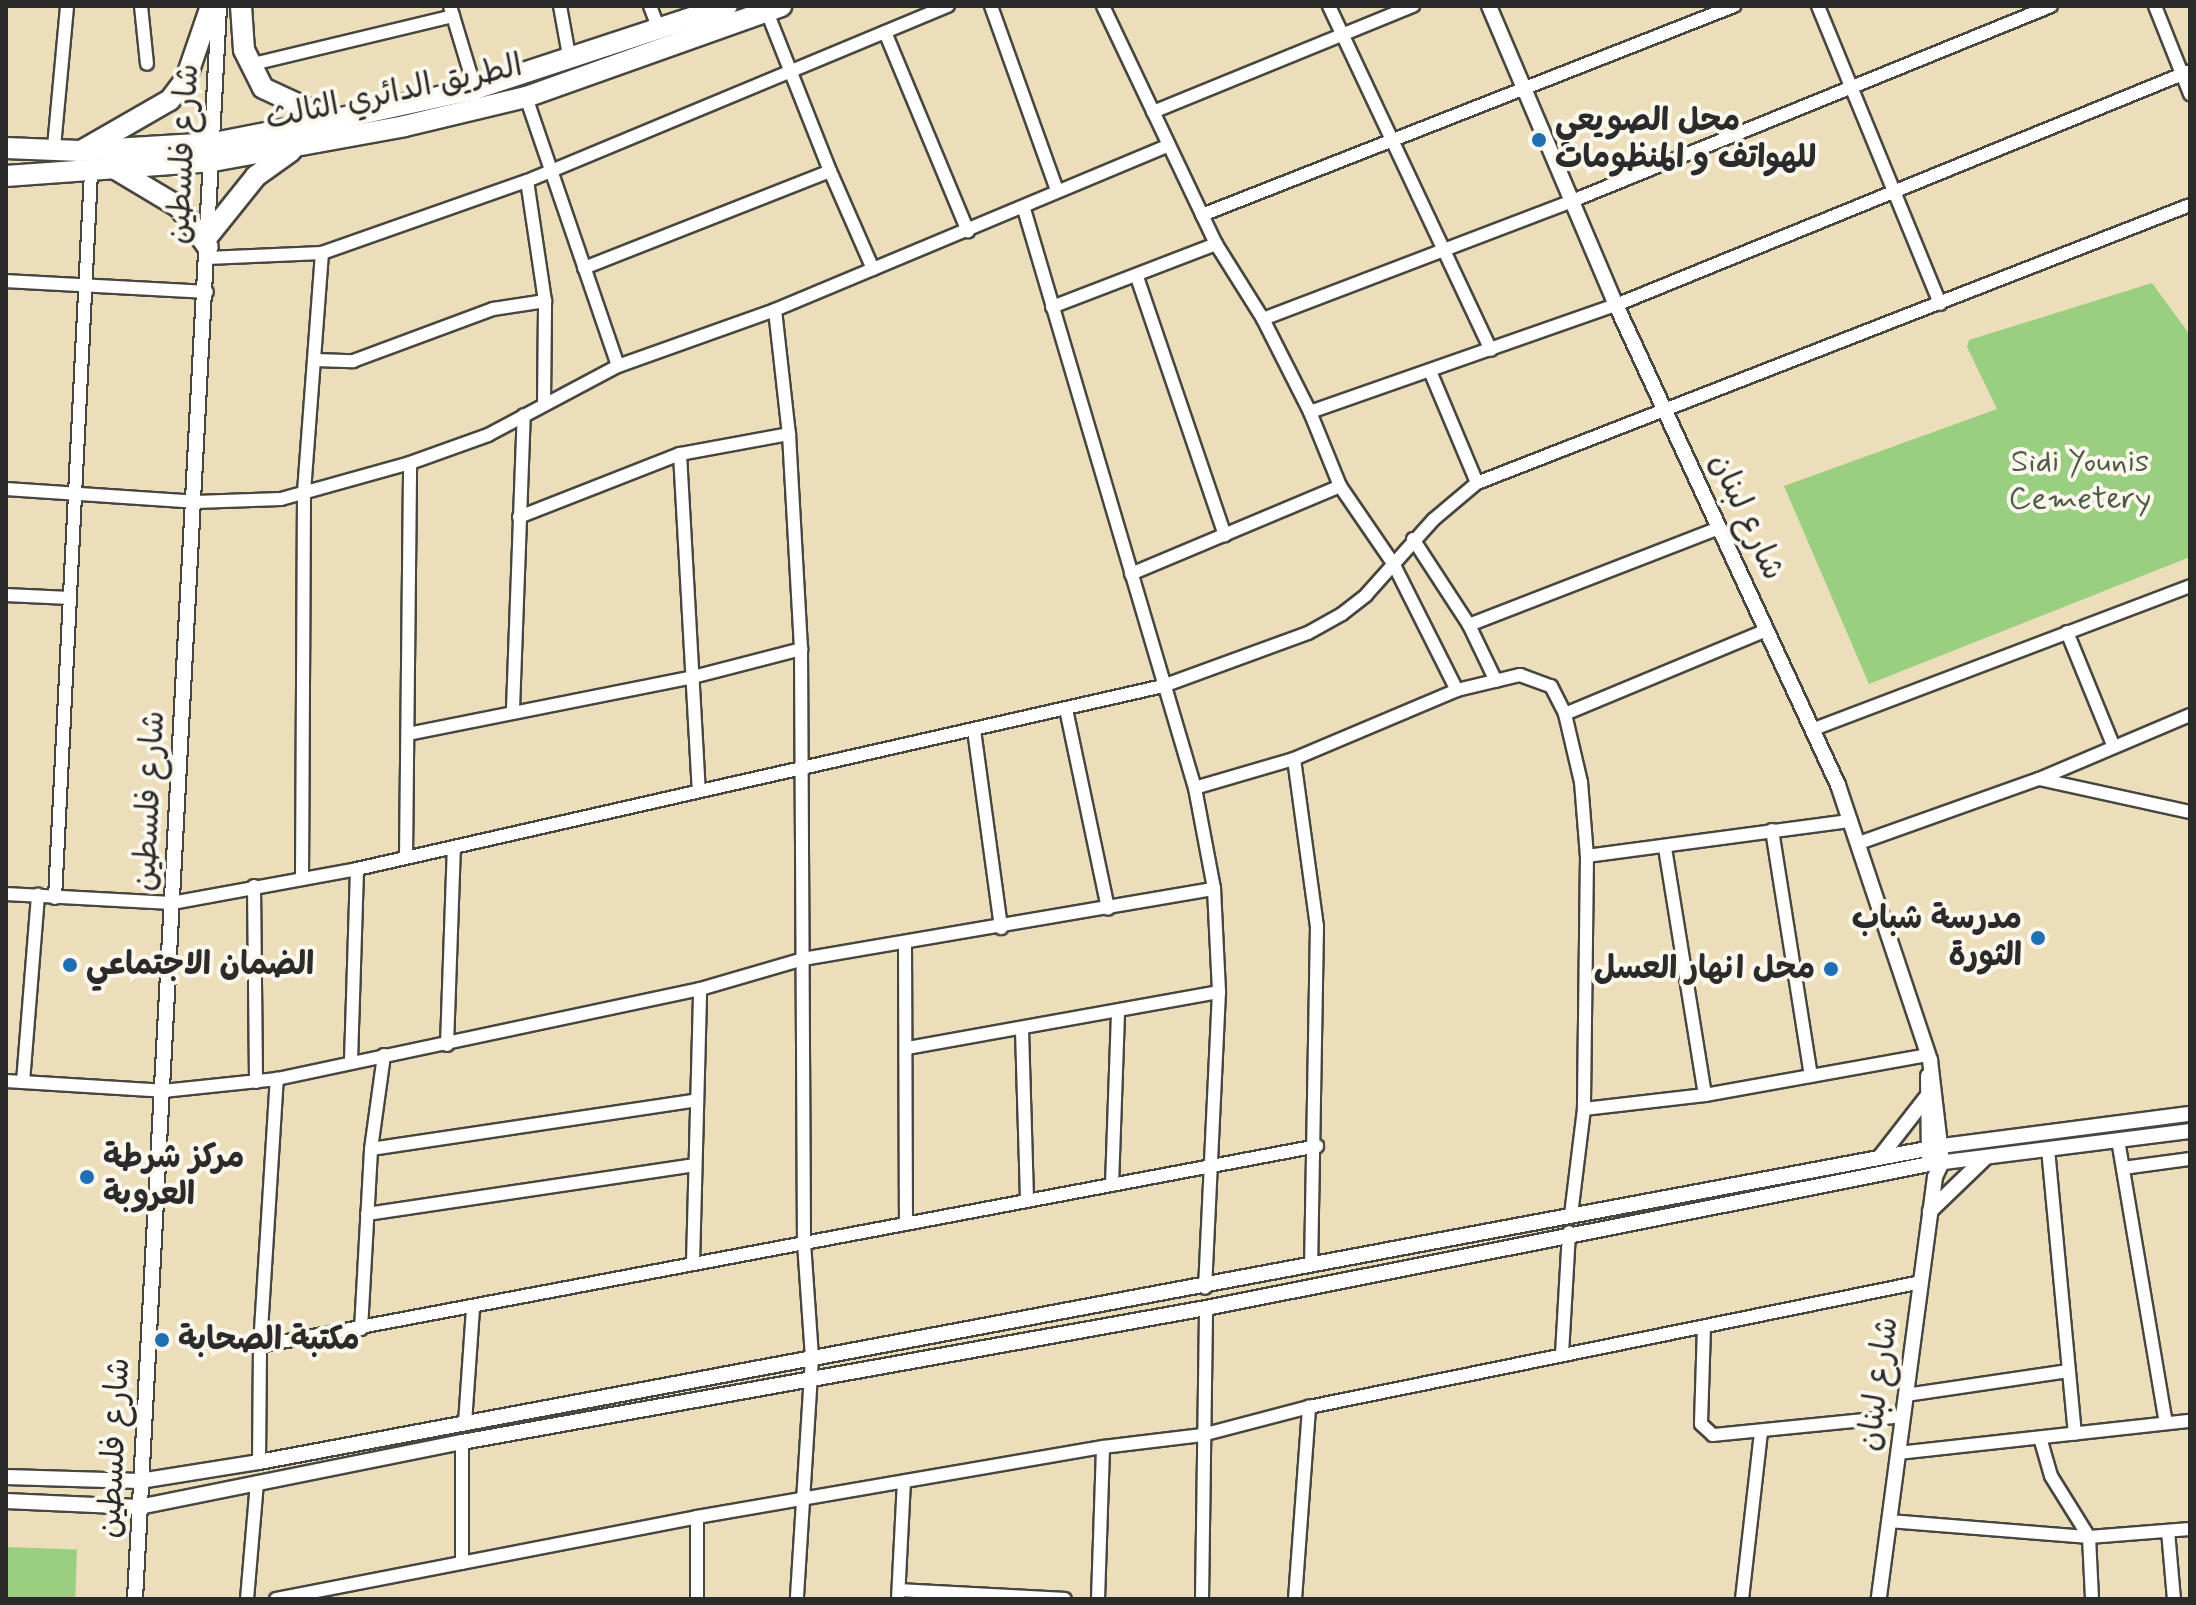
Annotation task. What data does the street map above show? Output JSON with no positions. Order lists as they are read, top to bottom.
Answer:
{
  "streets": {
    "highway": ["الطريق الدائري الثالث"],
    "street": ["شارع فلسطين", "شارع لبنان"]
  },
  "crossings": [
    ["الطريق الدائري الثالث", "شارع فلسطين"]
  ],
  "parks": ["Sidi Younis Cemetery"],
  "places": [
    "محل الصويعي للهواتف و المنظومات",
    "مدرسة شباب الثورة",
    "الضمان الاجتماعي",
    "محل انهار العسل",
    "مركز شرطة العروبة",
    "مكتبة الصحابة"
  ]
}
